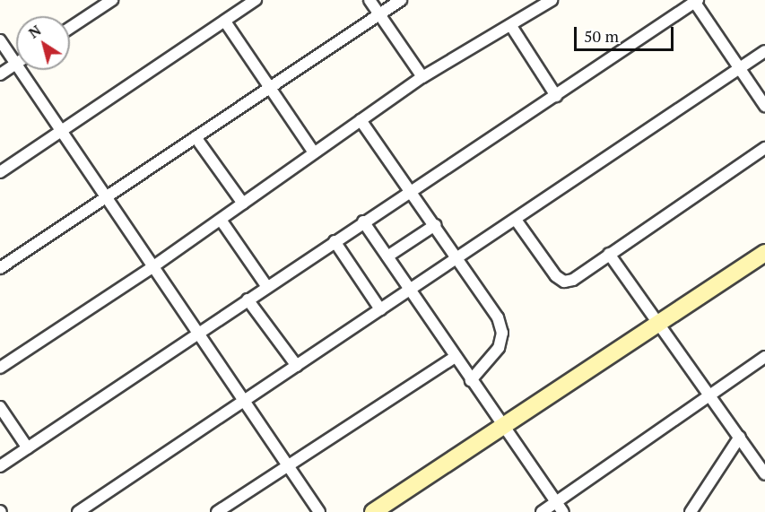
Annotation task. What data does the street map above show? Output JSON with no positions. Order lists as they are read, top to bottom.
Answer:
{
  "scale_bar": "50 m",
  "north": "top left"
}
